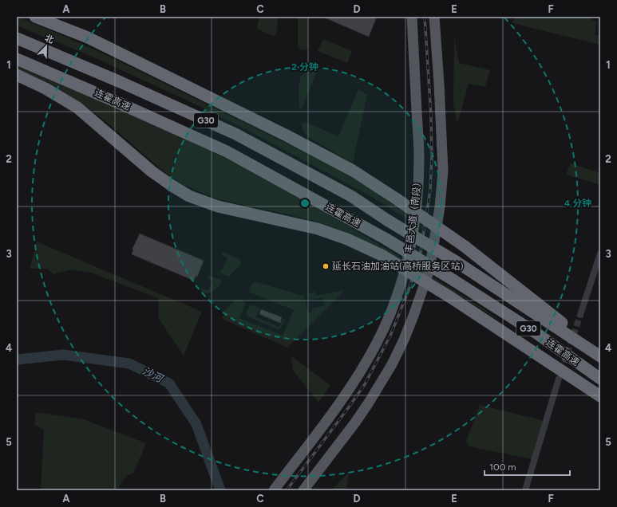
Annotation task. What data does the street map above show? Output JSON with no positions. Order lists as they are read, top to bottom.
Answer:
{
  "streets": {
    "highway": ["连霍高速", "G30"],
    "main road": ["丰邑大道（南段）"]
  },
  "water": ["沙河"],
  "places": ["延长石油加油站(高桥服务区站)"],
  "scale_bar": "100 m",
  "north": "top right",
  "grid": {
    "columns": [
      "A",
      "B",
      "C",
      "D",
      "E",
      "F"
    ],
    "rows": [
      "1",
      "2",
      "3",
      "4",
      "5"
    ]
  },
  "rings": ["2 分钟", "4 分钟"]
}
